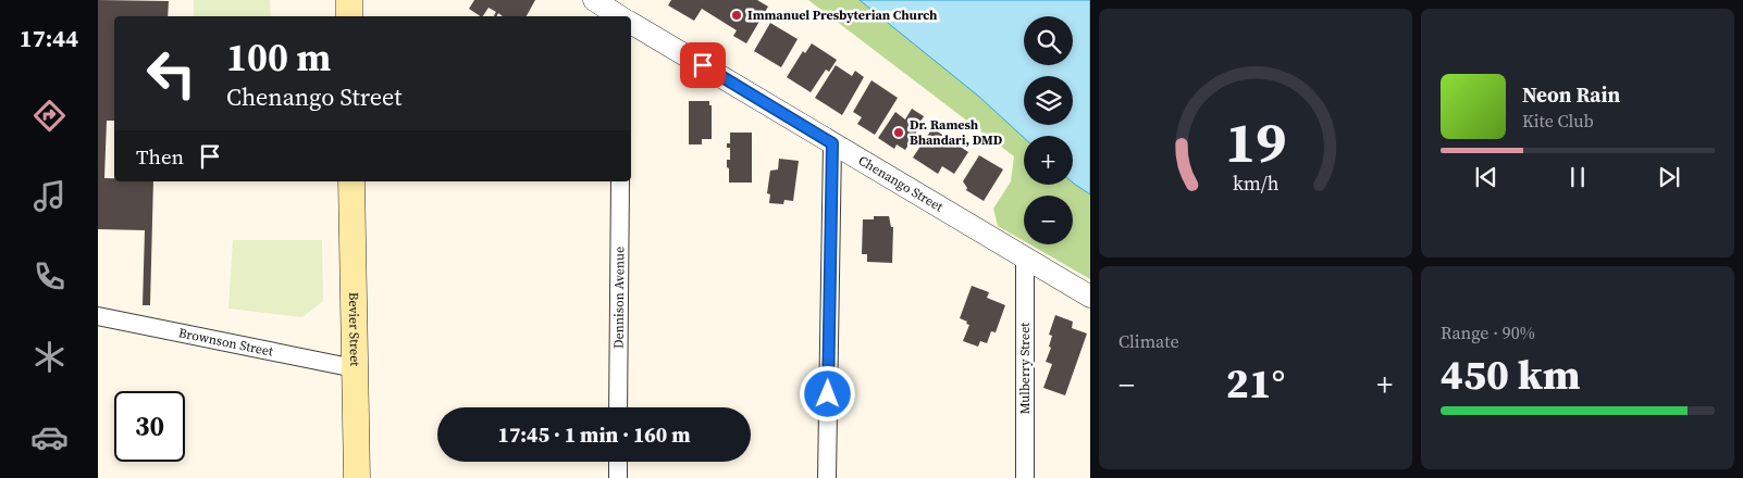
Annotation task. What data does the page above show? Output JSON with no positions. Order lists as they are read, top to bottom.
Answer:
{
  "streets": {
    "main road": ["Bevier Street"],
    "street": [
      "Chenango Street",
      "Dennison Avenue",
      "Brownson Street",
      "Mulberry Street"
    ]
  },
  "crossings": [
    ["Chenango Street", "Mulberry Street"],
    ["Bevier Street", "Brownson Street"]
  ],
  "places": ["Immanuel Presbyterian Church", "Dr. Ramesh Bhandari, DMD"],
  "page": {
    "tabs": "17:44",
    "map_buttons": ["+", "−"],
    "turn": ["100 m", "Chenango Street"],
    "song": ["Neon Rain", "Kite Club"],
    "then": "Then",
    "tile": [
      "Climate",
      ["Range · 90%", "450 km"]
    ],
    "heat": ["−", "21°", "+"],
    "limit": "30",
    "trip": "17:45 · 1 min · 160 m",
    "gauge": ["19", "km/h"]
  }
}
